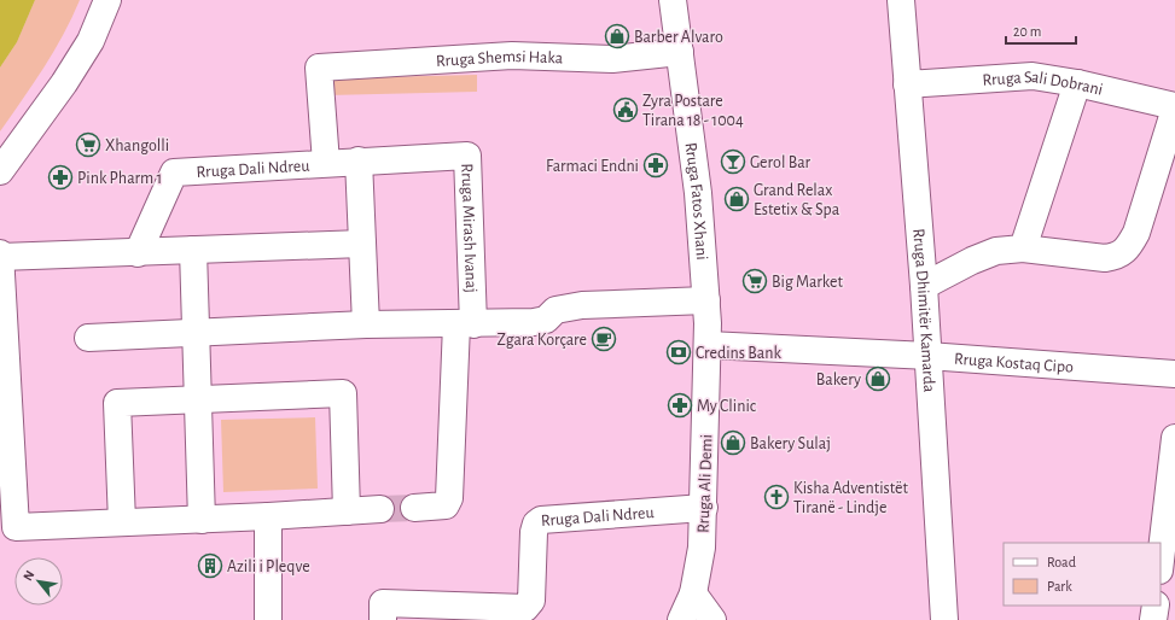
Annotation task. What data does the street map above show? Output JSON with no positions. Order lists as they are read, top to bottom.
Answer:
{
  "streets": {
    "street": [
      "Rruga Shemsi Haka",
      "Rruga Sali Dobrani",
      "Rruga Dali Ndreu",
      "Rruga Fatos Xhani",
      "Rruga Mirash Ivanaj",
      "Rruga Dhimitër Kamarda",
      "Rruga Kostaq Cipo",
      "Rruga Ali Demi"
    ]
  },
  "crossings": [
    ["Rruga Shemsi Haka", "Rruga Dali Ndreu"],
    ["Rruga Shemsi Haka", "Rruga Fatos Xhani"],
    ["Rruga Sali Dobrani", "Rruga Dhimitër Kamarda"],
    ["Rruga Dali Ndreu", "Rruga Mirash Ivanaj"],
    ["Rruga Dali Ndreu", "Rruga Ali Demi"],
    ["Rruga Fatos Xhani", "Rruga Kostaq Cipo"],
    ["Rruga Fatos Xhani", "Rruga Ali Demi"],
    ["Rruga Dhimitër Kamarda", "Rruga Kostaq Cipo"],
    ["Rruga Kostaq Cipo", "Rruga Ali Demi"]
  ],
  "places": {
    "shop": [
      "Barber Alvaro",
      "Grand Relax Estetix & Spa",
      "Bakery",
      "Bakery Sulaj"
    ],
    "public building": ["Zyra Postare Tirana 18 - 1004"],
    "supermarket": ["Xhangolli", "Big Market"],
    "bar": ["Gerol Bar"],
    "pharmacy": ["Farmaci Endni", "Pink Pharm 1", "My Clinic"],
    "cafe": ["Zgara Korçare"],
    "bank": ["Credins Bank"],
    "church": ["Kisha Adventistët Tiranë - Lindje"],
    "building": ["Azili i Pleqve"]
  },
  "legend": ["Road", "Park"],
  "scale_bar": "20 m",
  "north": "top left"
}
